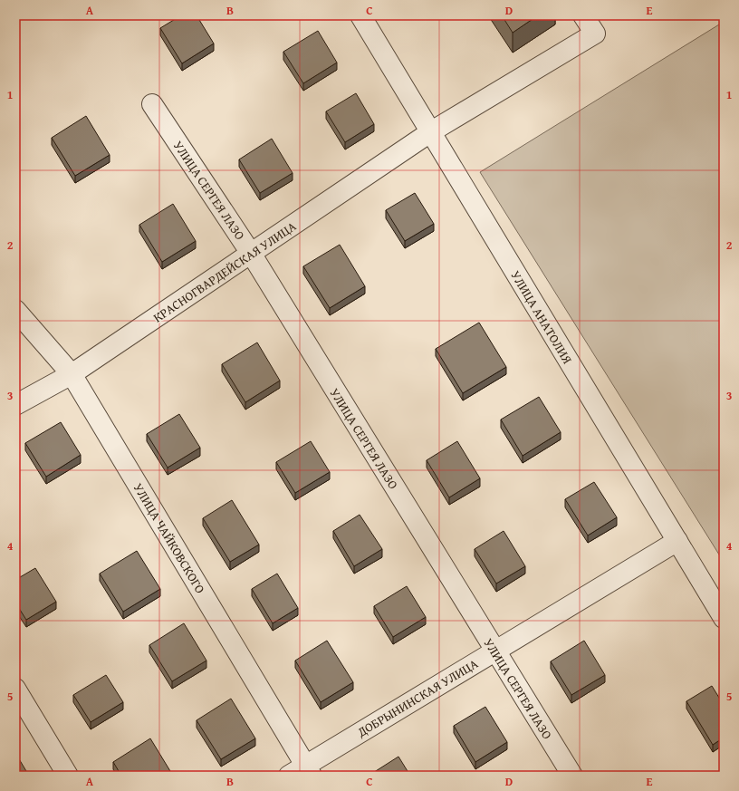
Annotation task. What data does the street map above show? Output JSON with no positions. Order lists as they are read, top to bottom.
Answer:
{
  "streets": {
    "street": [
      "УЛИЦА СЕРГЕЯ ЛАЗО",
      "КРАСНОГВАРДЕЙСКАЯ УЛИЦА",
      "УЛИЦА АНАТОЛИЯ",
      "УЛИЦА ЧАЙКОВСКОГО",
      "ДОБРЫНИНСКАЯ УЛИЦА"
    ]
  },
  "crossings": [
    ["УЛИЦА СЕРГЕЯ ЛАЗО", "КРАСНОГВАРДЕЙСКАЯ УЛИЦА"],
    ["УЛИЦА СЕРГЕЯ ЛАЗО", "ДОБРЫНИНСКАЯ УЛИЦА"],
    ["КРАСНОГВАРДЕЙСКАЯ УЛИЦА", "УЛИЦА АНАТОЛИЯ"],
    ["КРАСНОГВАРДЕЙСКАЯ УЛИЦА", "УЛИЦА ЧАЙКОВСКОГО"],
    ["УЛИЦА АНАТОЛИЯ", "ДОБРЫНИНСКАЯ УЛИЦА"],
    ["УЛИЦА ЧАЙКОВСКОГО", "ДОБРЫНИНСКАЯ УЛИЦА"]
  ],
  "grid": {
    "columns": [
      "A",
      "B",
      "C",
      "D",
      "E"
    ],
    "rows": [
      "1",
      "2",
      "3",
      "4",
      "5"
    ]
  }
}
